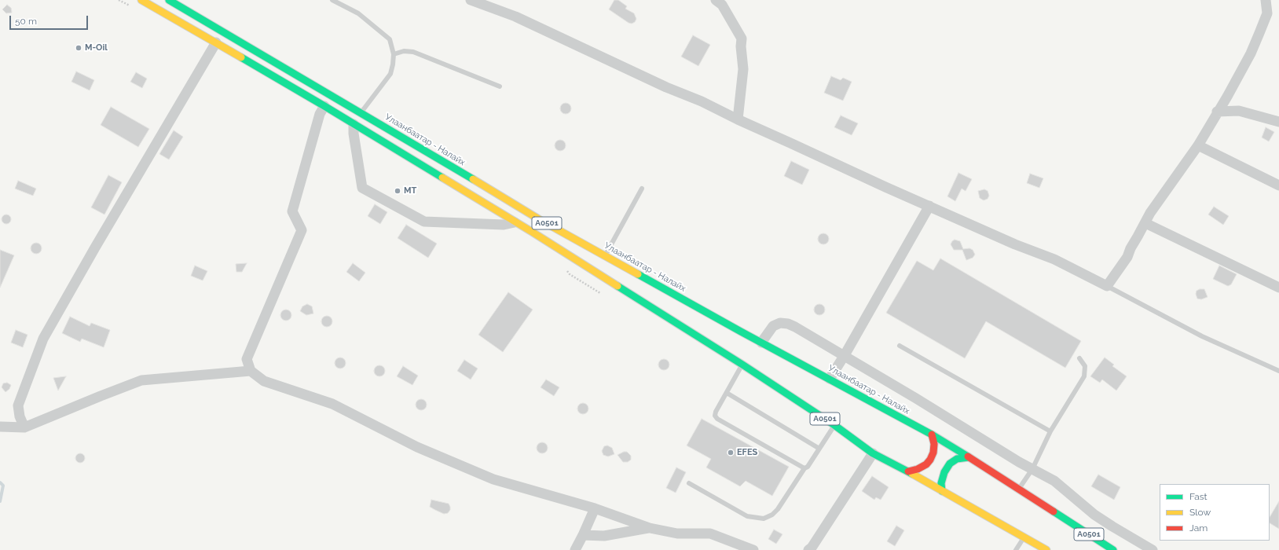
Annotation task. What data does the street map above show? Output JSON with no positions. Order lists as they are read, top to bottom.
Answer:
{
  "streets": {
    "highway": ["Улаанбаатар - Налайх", "A0501"]
  },
  "places": ["M-Oil", "MT", "EFES"],
  "legend": ["Fast", "Slow", "Jam"],
  "scale_bar": "50 m"
}
